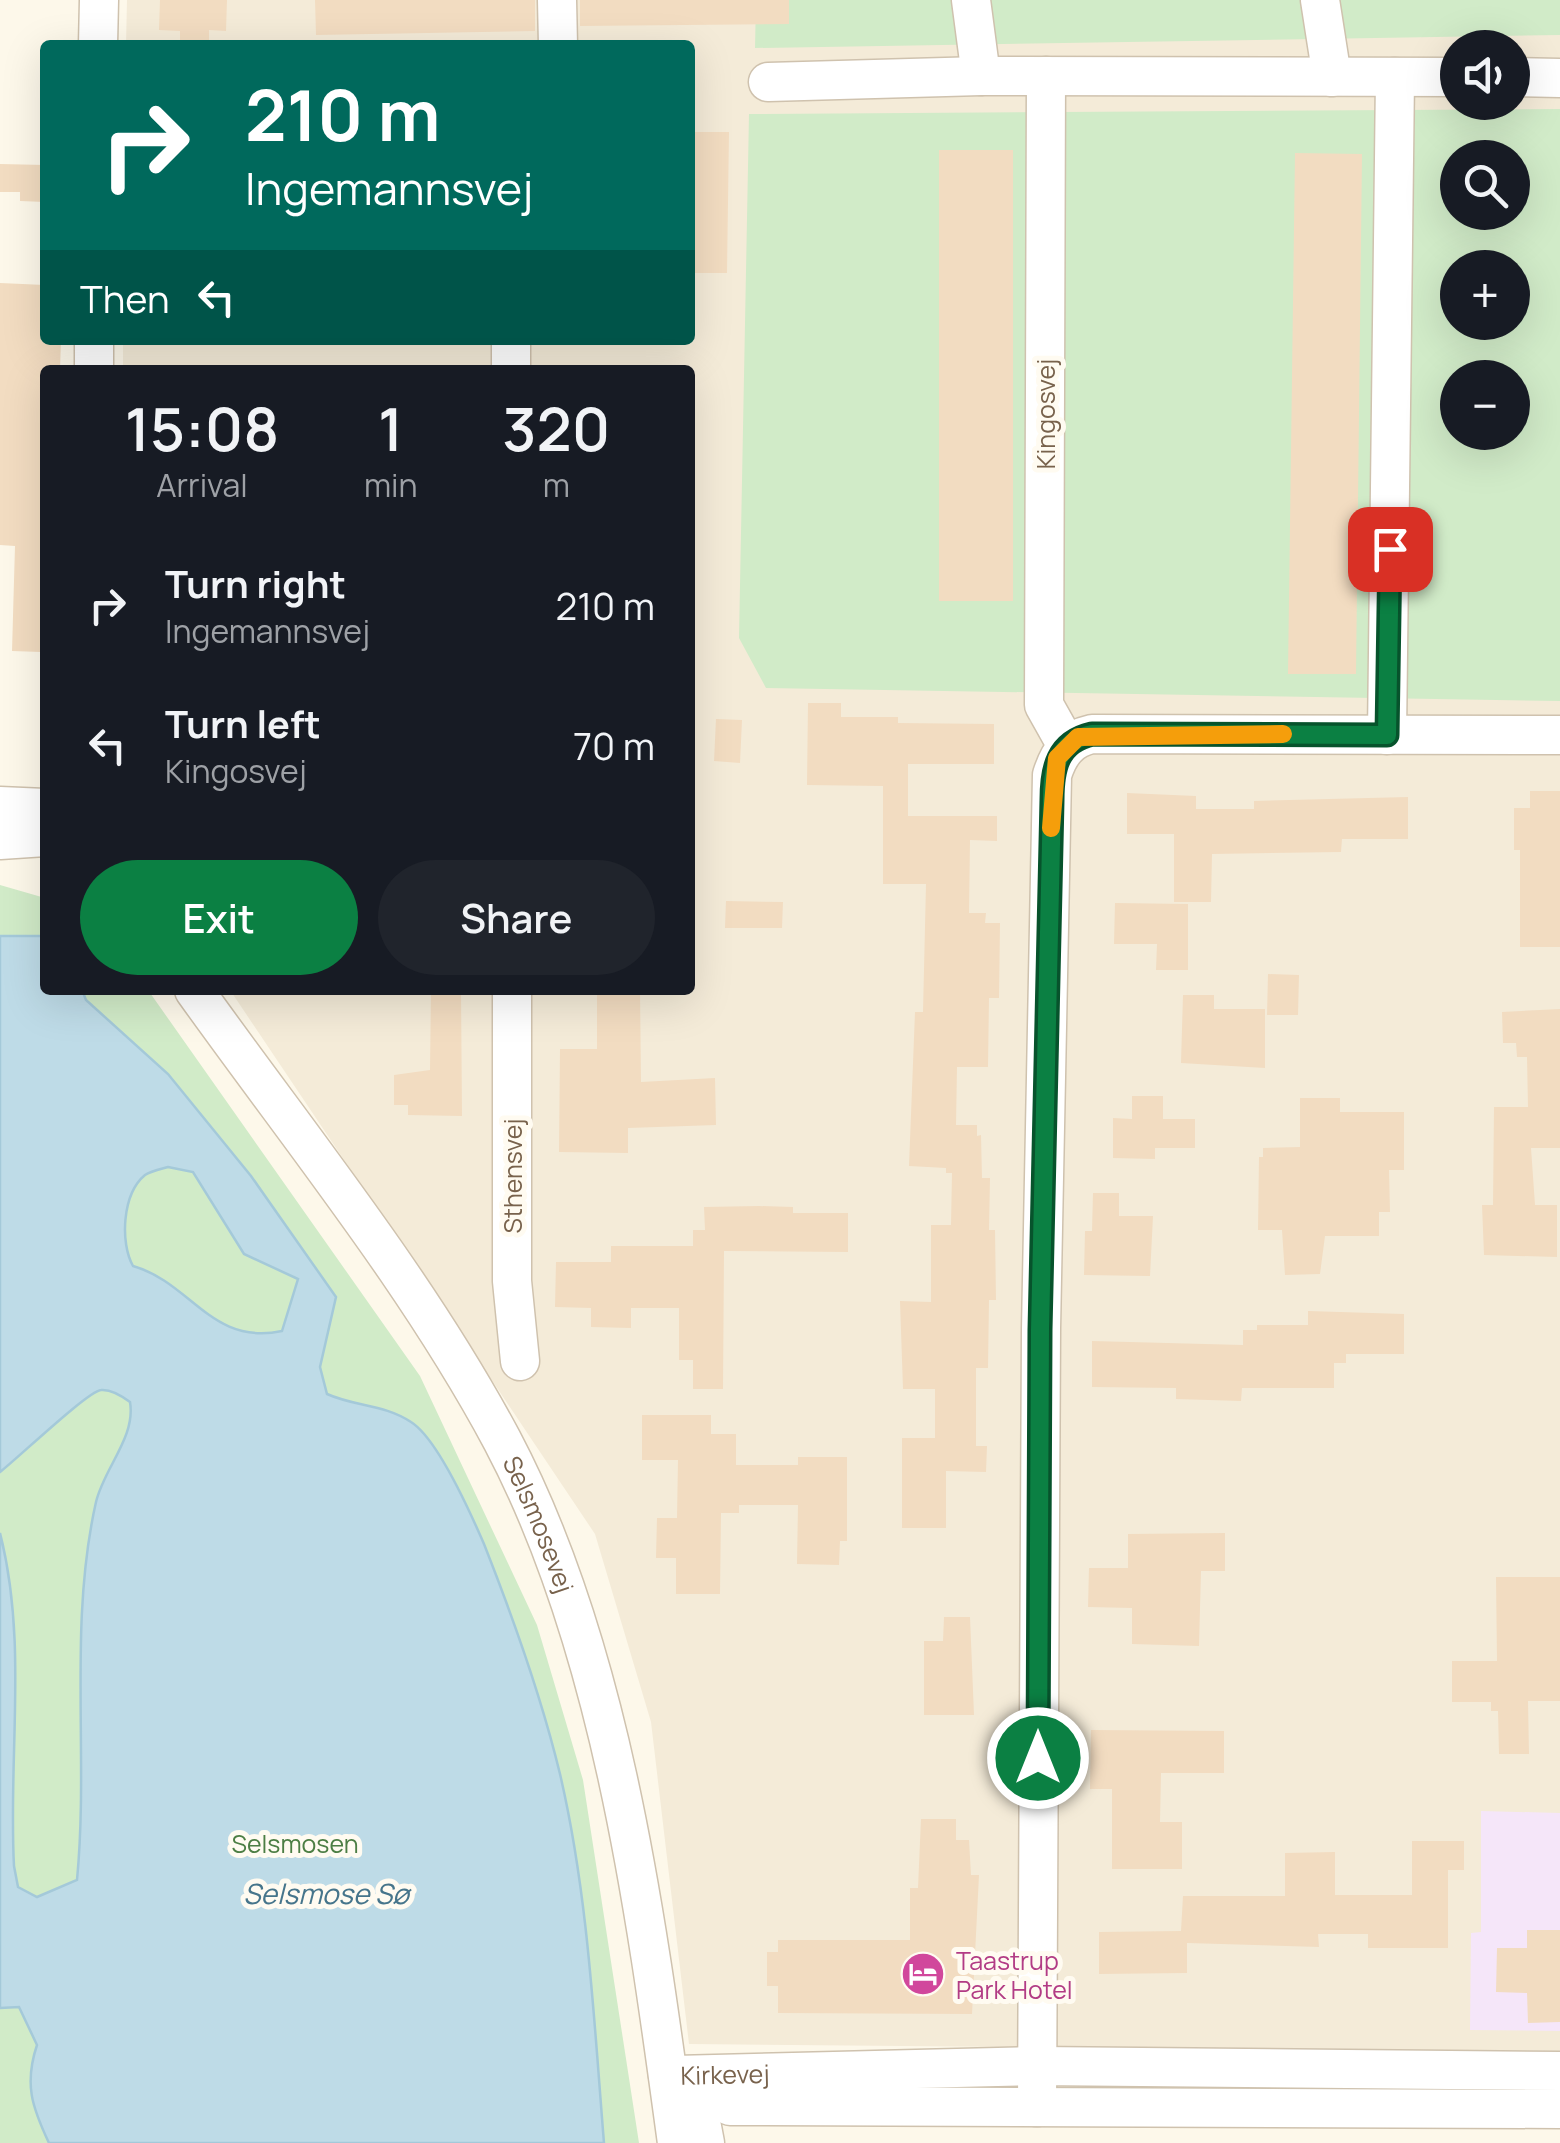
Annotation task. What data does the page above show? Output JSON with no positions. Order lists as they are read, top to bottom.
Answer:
{
  "streets": {
    "street": [
      "Kingosvej",
      "Sthensvej",
      "Selsmosevej",
      "Kirkevej"
    ]
  },
  "crossings": [
    ["Selsmosevej", "Kirkevej"]
  ],
  "water": ["Selsmose Sø"],
  "parks": ["Selsmosen"],
  "places": {
    "hotel": ["Taastrup Park Hotel"]
  },
  "page": {
    "map_buttons": ["+", "−"],
    "turn": ["210 m", "Ingemannsvej"],
    "then": "Then",
    "eta": [
      "15:08",
      "Arrival",
      "1",
      "min",
      "320",
      "m"
    ],
    "list": [
      {
        "name": "Turn right",
        "note": "Ingemannsvej",
        "value": "210 m"
      },
      {
        "name": "Turn left",
        "note": "Kingosvej",
        "value": "70 m"
      }
    ],
    "buttons": ["Exit", "Share"]
  }
}
